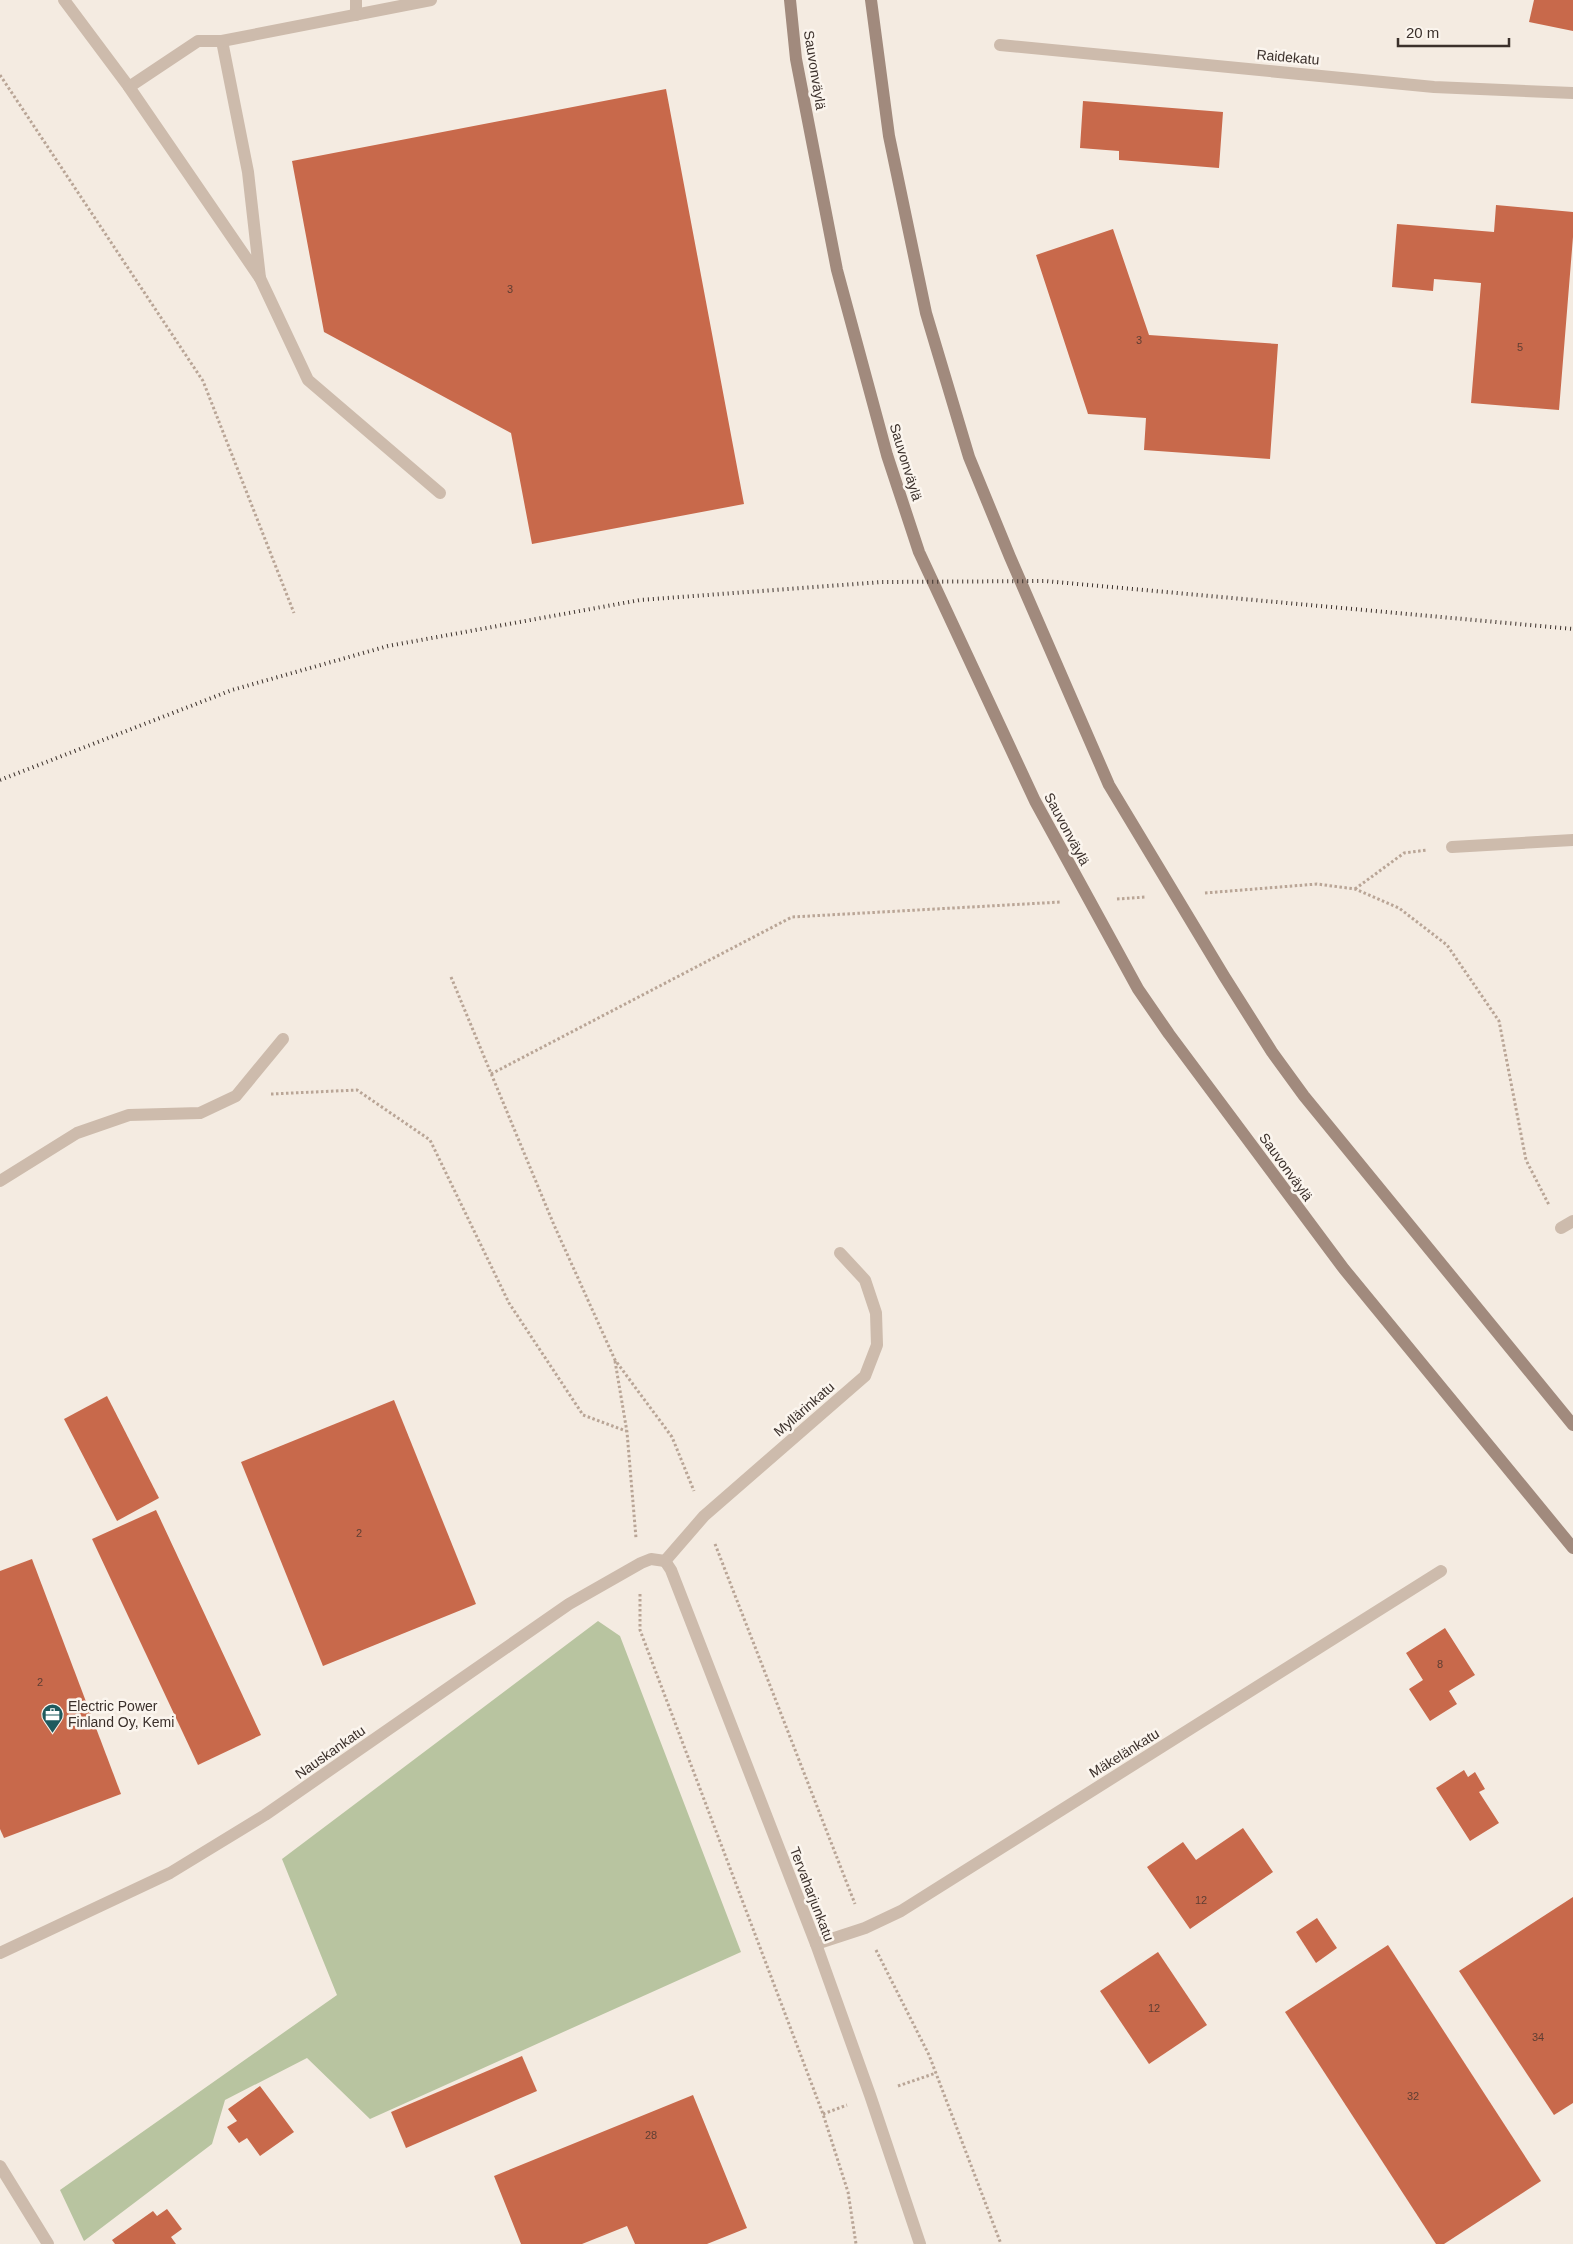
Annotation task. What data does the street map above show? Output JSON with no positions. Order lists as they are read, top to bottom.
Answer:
{
  "streets": {
    "main road": ["Sauvonväylä"],
    "street": [
      "Raidekatu",
      "Myllärinkatu",
      "Nauskankatu",
      "Mäkelänkatu",
      "Tervaharjunkatu"
    ]
  },
  "crossings": [
    ["Myllärinkatu", "Nauskankatu"],
    ["Myllärinkatu", "Tervaharjunkatu"],
    ["Nauskankatu", "Tervaharjunkatu"],
    ["Mäkelänkatu", "Tervaharjunkatu"]
  ],
  "places": {
    "office": ["Electric Power Finland Oy, Kemi"]
  },
  "house_numbers": [
    "3",
    "3",
    "5",
    "2",
    "8",
    "2",
    "12",
    "12",
    "34",
    "32",
    "28"
  ],
  "scale_bar": "20 m"
}
